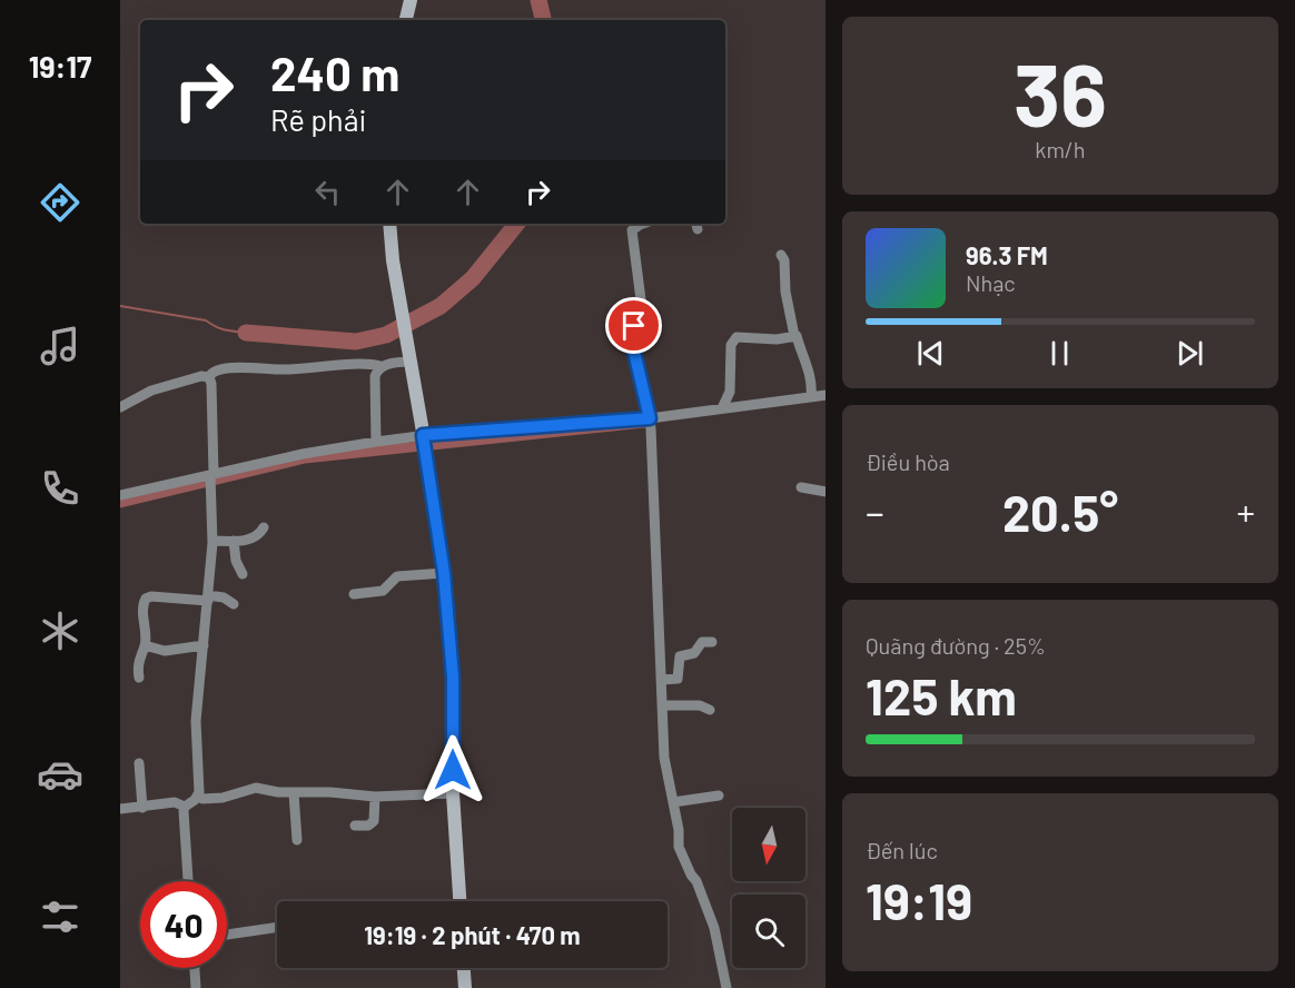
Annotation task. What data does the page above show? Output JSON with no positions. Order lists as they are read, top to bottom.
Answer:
{
  "north": "bottom",
  "page": {
    "tabs": "19:17",
    "tile": [
      ["36", "km/h"],
      "Điều hòa",
      ["Quãng đường · 25%", "125 km"],
      ["Đến lúc", "19:19"]
    ],
    "turn": ["240 m", "Rẽ phải"],
    "song": ["96.3 FM", "Nhạc"],
    "heat": ["−", "20.5°", "+"],
    "limit": "40",
    "trip": "19:19 · 2 phút · 470 m"
  }
}
